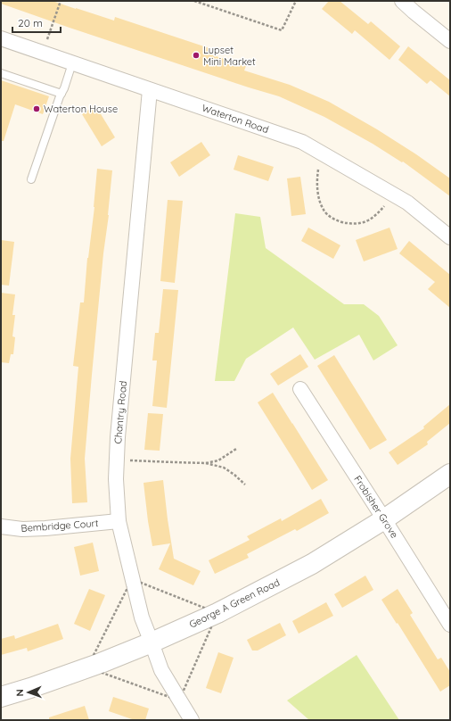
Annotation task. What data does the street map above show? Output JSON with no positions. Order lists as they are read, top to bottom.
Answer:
{
  "streets": {
    "main road": ["George A Green Road"],
    "street": [
      "Waterton Road",
      "Chantry Road",
      "Frobisher Grove",
      "Bembridge Court"
    ]
  },
  "crossings": [
    ["Waterton Road", "Chantry Road"],
    ["Chantry Road", "Bembridge Court"],
    ["Chantry Road", "George A Green Road"],
    ["Frobisher Grove", "George A Green Road"]
  ],
  "places": ["Lupset Mini Market", "Waterton House"],
  "scale_bar": "20 m",
  "north": "left"
}
